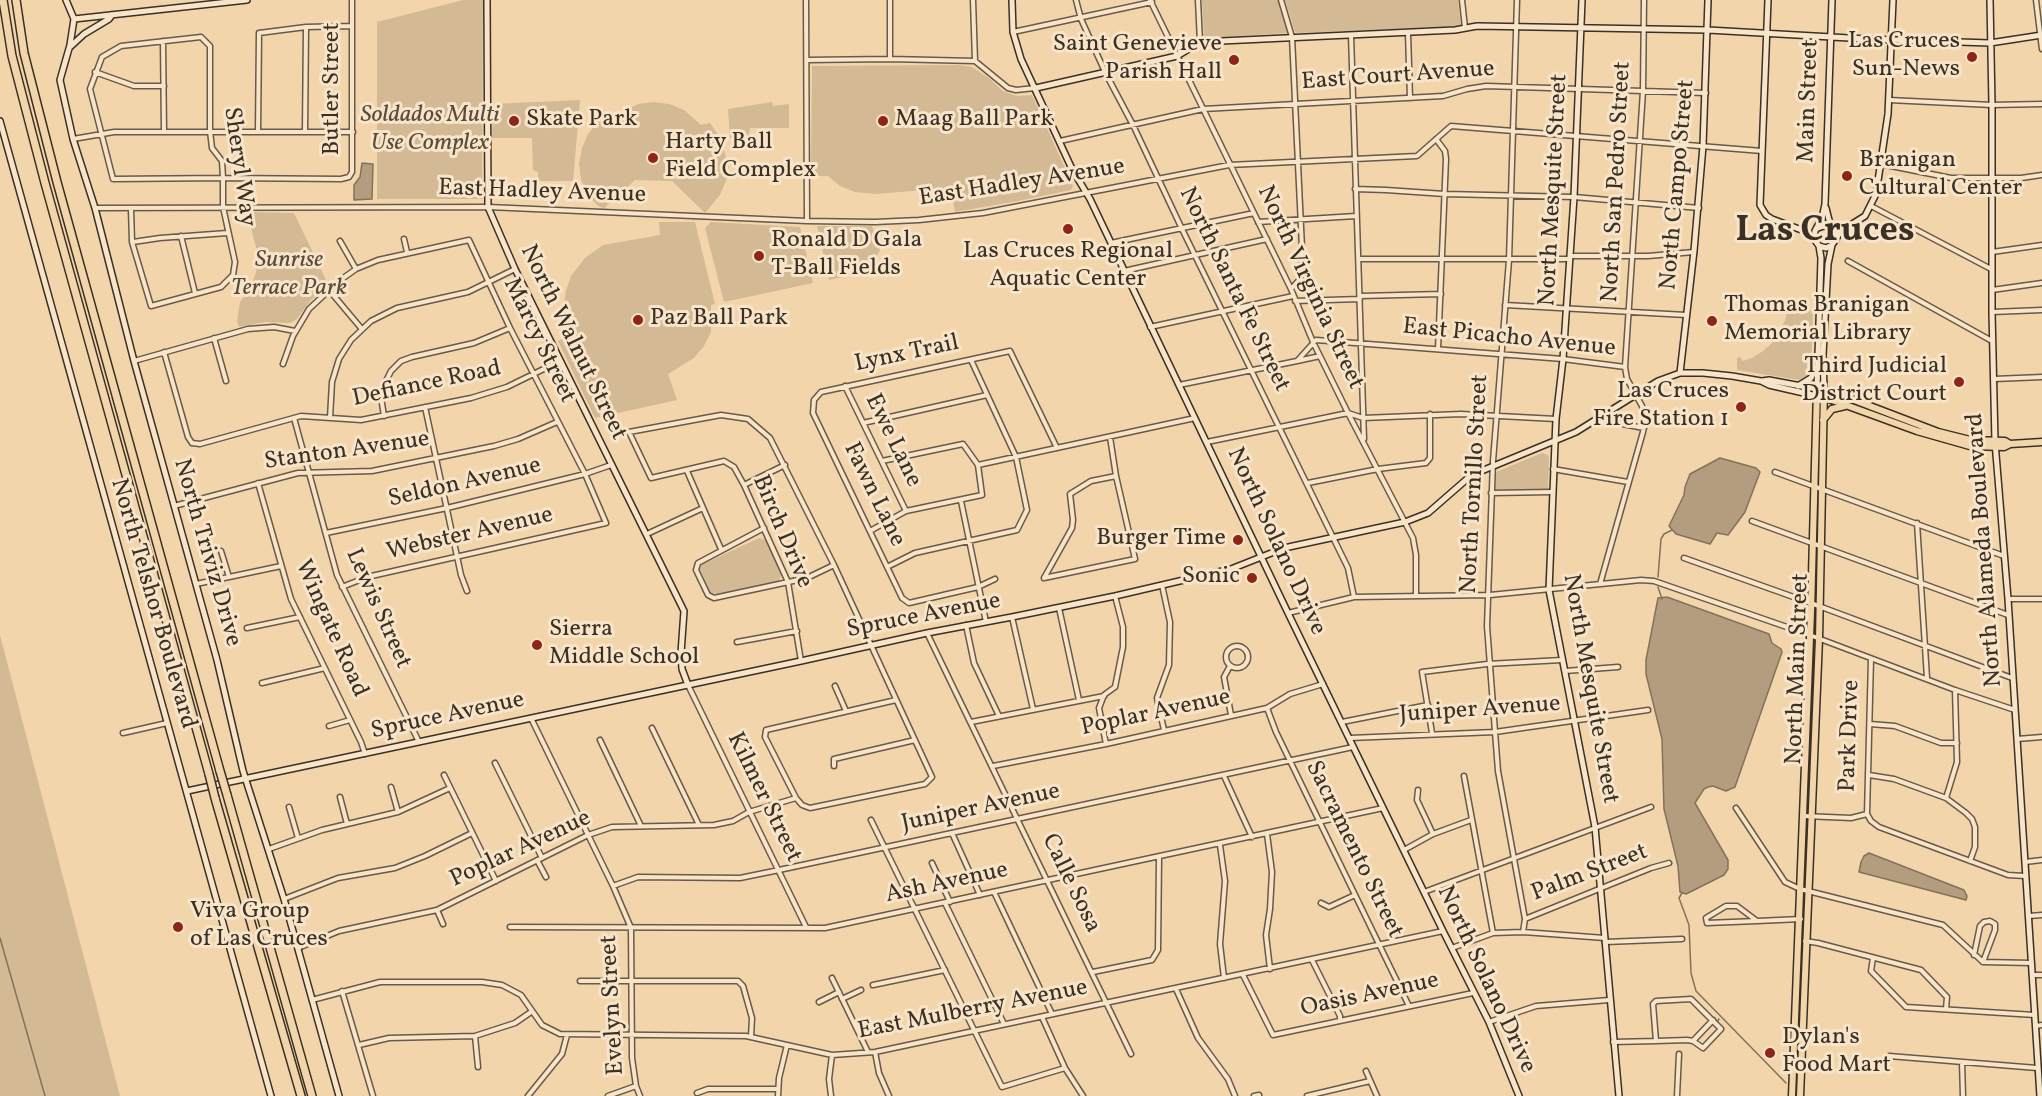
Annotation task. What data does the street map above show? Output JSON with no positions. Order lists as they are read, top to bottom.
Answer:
{
  "streets": {
    "main road": ["North Main Street"],
    "street": [
      "East Court Avenue",
      "Butler Street",
      "Main Street",
      "Sheryl Way",
      "North San Pedro Street",
      "East Hadley Avenue",
      "North Campo Street",
      "North Mesquite Street",
      "North Virginia Street",
      "North Santa Fe Street",
      "East Picacho Avenue",
      "Marcy Street",
      "North Walnut Street",
      "Lynx Trail",
      "Defiance Road",
      "Ewe Lane",
      "Stanton Avenue",
      "Seldon Avenue",
      "North Tornillo Street",
      "Fawn Lane",
      "Birch Drive",
      "Webster Avenue",
      "North Solano Drive",
      "North Alameda Boulevard",
      "North Triviz Drive",
      "North Telshor Boulevard",
      "Lewis Street",
      "Spruce Avenue",
      "Wingate Road",
      "Juniper Avenue",
      "Poplar Avenue",
      "Park Drive",
      "Kilmer Street",
      "Sacramento Street",
      "Palm Street",
      "Ash Avenue",
      "Calle Sosa",
      "Oasis Avenue",
      "Evelyn Street",
      "East Mulberry Avenue"
    ]
  },
  "crossings": [
    ["East Court Avenue", "North San Pedro Street"],
    ["East Court Avenue", "North Campo Street"],
    ["East Court Avenue", "North Mesquite Street"],
    ["East Court Avenue", "North Virginia Street"],
    ["East Court Avenue", "North Santa Fe Street"],
    ["East Court Avenue", "North Tornillo Street"],
    ["East Court Avenue", "North Solano Drive"],
    ["Butler Street", "Sheryl Way"],
    ["Main Street", "North Main Street"],
    ["Sheryl Way", "East Hadley Avenue"],
    ["North San Pedro Street", "East Hadley Avenue"],
    ["North San Pedro Street", "East Picacho Avenue"],
    ["East Hadley Avenue", "North Campo Street"],
    ["East Hadley Avenue", "North Mesquite Street"],
    ["East Hadley Avenue", "North Virginia Street"],
    ["East Hadley Avenue", "North Santa Fe Street"],
    ["East Hadley Avenue", "North Walnut Street"],
    ["East Hadley Avenue", "North Tornillo Street"],
    ["East Hadley Avenue", "North Solano Drive"],
    ["East Hadley Avenue", "North Triviz Drive"],
    ["North Mesquite Street", "East Picacho Avenue"],
    ["North Mesquite Street", "Spruce Avenue"],
    ["North Mesquite Street", "Juniper Avenue"],
    ["North Mesquite Street", "Palm Street"],
    ["North Virginia Street", "East Picacho Avenue"],
    ["North Virginia Street", "Spruce Avenue"],
    ["North Santa Fe Street", "Spruce Avenue"],
    ["East Picacho Avenue", "North Tornillo Street"],
    ["East Picacho Avenue", "Spruce Avenue"],
    ["Marcy Street", "Defiance Road"],
    ["Marcy Street", "Stanton Avenue"],
    ["Marcy Street", "Seldon Avenue"],
    ["Marcy Street", "Webster Avenue"],
    ["North Walnut Street", "Defiance Road"],
    ["North Walnut Street", "Seldon Avenue"],
    ["North Walnut Street", "Spruce Avenue"],
    ["North Walnut Street", "Kilmer Street"],
    ["Lynx Trail", "Ewe Lane"],
    ["Lynx Trail", "Fawn Lane"],
    ["Defiance Road", "Lewis Street"],
    ["Stanton Avenue", "North Triviz Drive"],
    ["Stanton Avenue", "Lewis Street"],
    ["Stanton Avenue", "Wingate Road"],
    ["Seldon Avenue", "Lewis Street"],
    ["North Tornillo Street", "Spruce Avenue"],
    ["North Tornillo Street", "Juniper Avenue"],
    ["North Tornillo Street", "Palm Street"],
    ["Birch Drive", "Spruce Avenue"],
    ["Webster Avenue", "Lewis Street"],
    ["North Solano Drive", "Spruce Avenue"],
    ["North Solano Drive", "Juniper Avenue"],
    ["North Solano Drive", "Poplar Avenue"],
    ["North Solano Drive", "Ash Avenue"],
    ["North Solano Drive", "Oasis Avenue"],
    ["North Solano Drive", "East Mulberry Avenue"],
    ["North Triviz Drive", "Spruce Avenue"],
    ["North Triviz Drive", "Poplar Avenue"],
    ["North Triviz Drive", "East Mulberry Avenue"],
    ["North Telshor Boulevard", "Spruce Avenue"],
    ["Lewis Street", "Spruce Avenue"],
    ["Spruce Avenue", "Wingate Road"],
    ["Spruce Avenue", "Kilmer Street"],
    ["Spruce Avenue", "Calle Sosa"],
    ["Spruce Avenue", "Evelyn Street"],
    ["Juniper Avenue", "Kilmer Street"],
    ["Juniper Avenue", "Sacramento Street"],
    ["Juniper Avenue", "Calle Sosa"],
    ["Juniper Avenue", "Evelyn Street"],
    ["Poplar Avenue", "Kilmer Street"],
    ["Poplar Avenue", "Sacramento Street"],
    ["Poplar Avenue", "Calle Sosa"],
    ["Poplar Avenue", "Evelyn Street"],
    ["Kilmer Street", "Ash Avenue"],
    ["Sacramento Street", "Ash Avenue"],
    ["Sacramento Street", "Oasis Avenue"],
    ["Sacramento Street", "East Mulberry Avenue"],
    ["Ash Avenue", "Calle Sosa"],
    ["Ash Avenue", "Evelyn Street"],
    ["Calle Sosa", "East Mulberry Avenue"],
    ["Oasis Avenue", "East Mulberry Avenue"],
    ["Evelyn Street", "East Mulberry Avenue"]
  ],
  "districts": ["Las Cruces"],
  "parks": ["Soldados Multi Use Complex", "Sunrise Terrace Park"],
  "places": [
    "Las Cruces Sun-News",
    "Saint Genevieve Parish Hall",
    "Skate Park",
    "Maag Ball Park",
    "Harty Ball Field Complex",
    "Branigan Cultural Center",
    "Las Cruces Regional Aquatic Center",
    "Ronald D Gala T-Ball Fields",
    "Paz Ball Park",
    "Thomas Branigan Memorial Library",
    "Third Judicial District Court",
    "Las Cruces Fire Station 1",
    "Burger Time",
    "Sonic",
    "Sierra Middle School",
    "Viva Group of Las Cruces",
    "Dylan's Food Mart"
  ]
}
